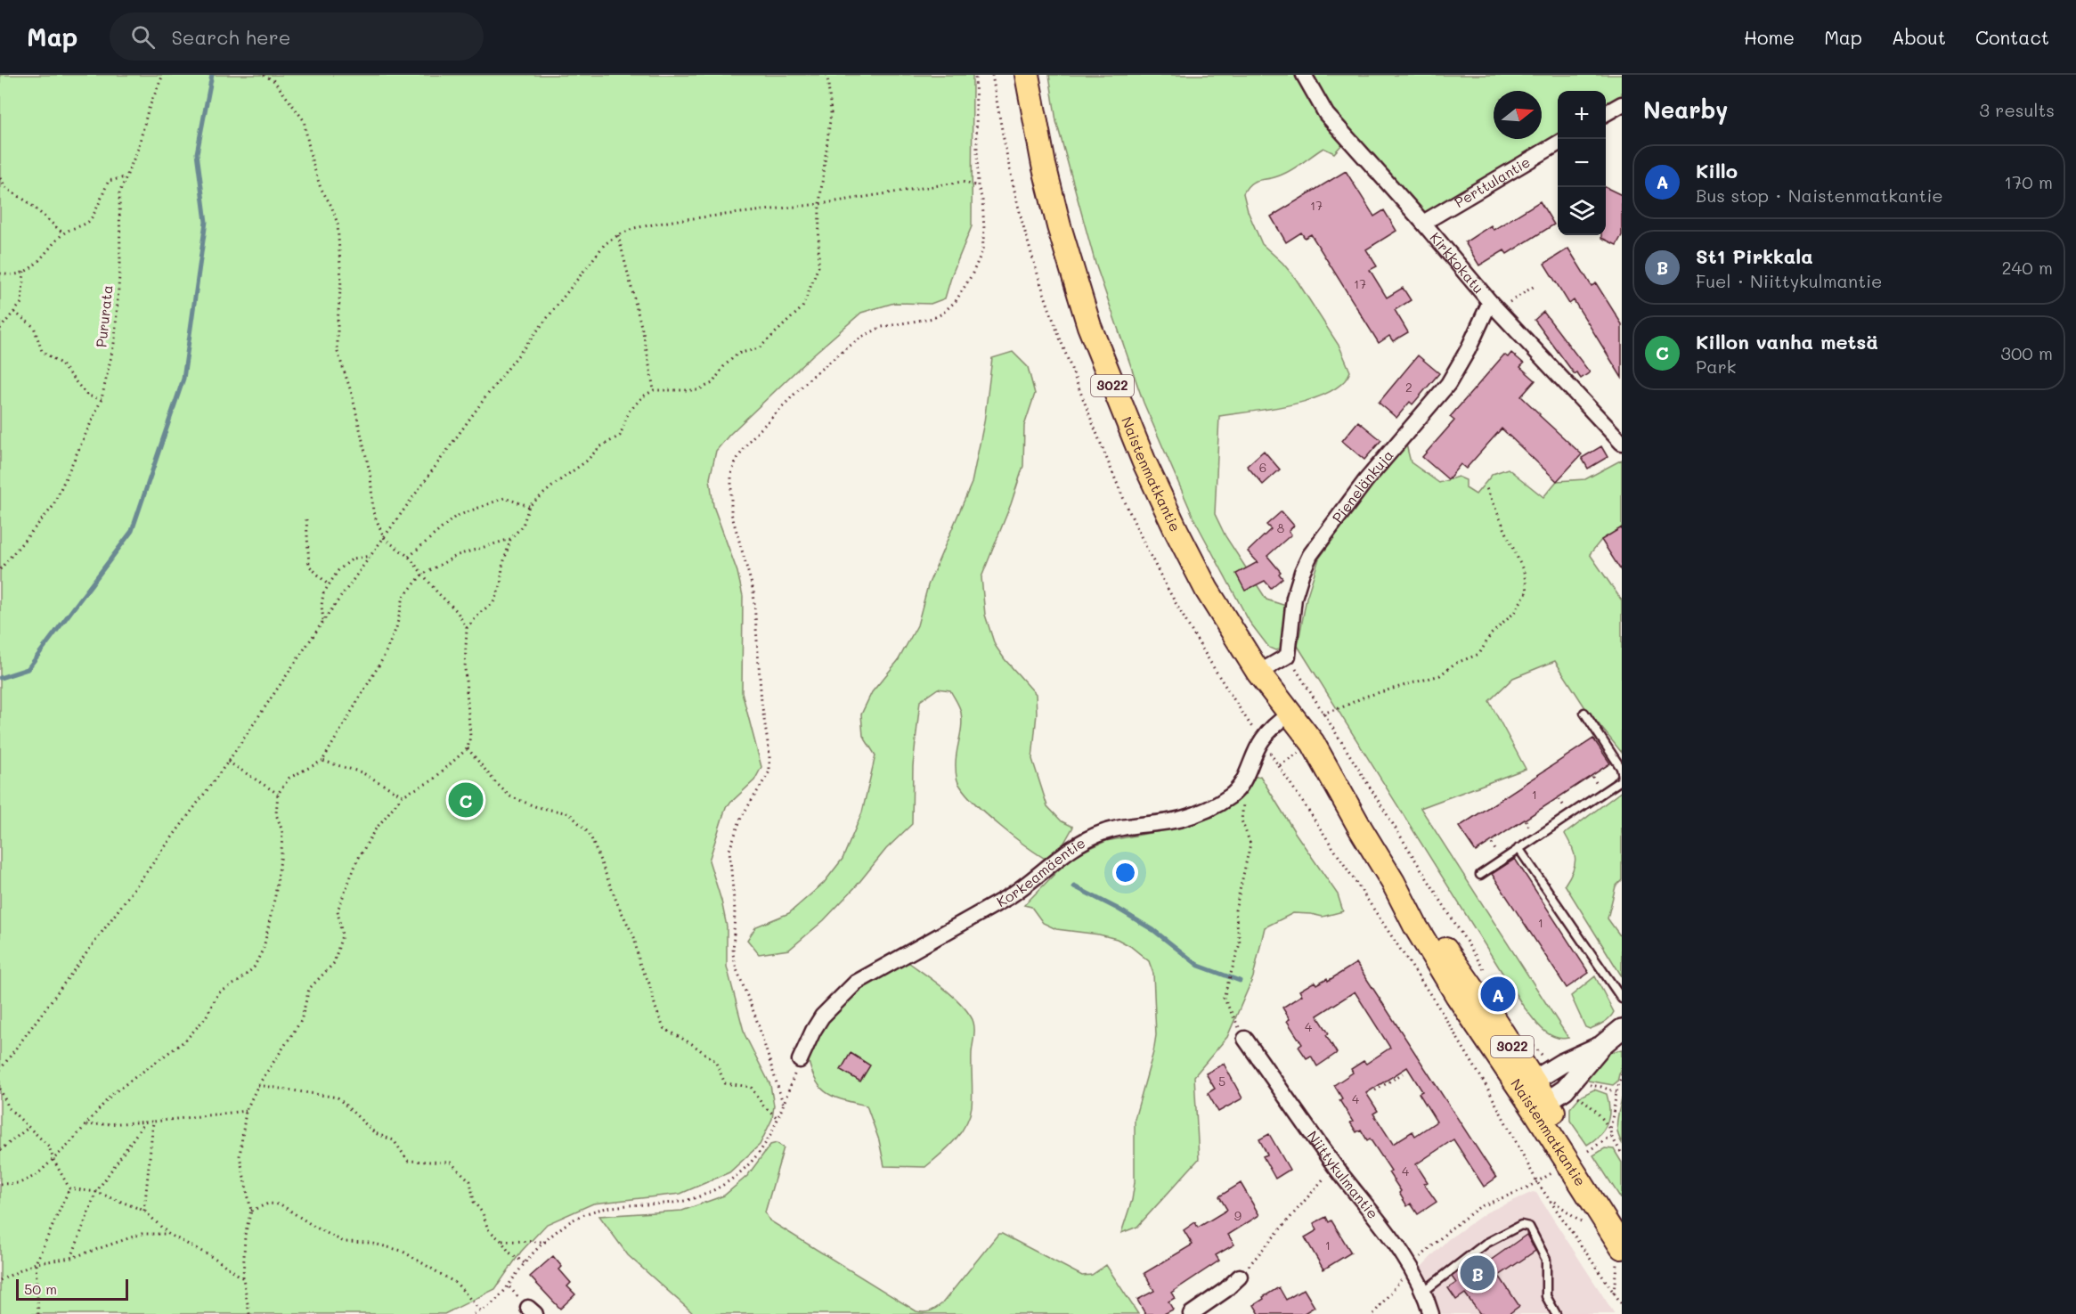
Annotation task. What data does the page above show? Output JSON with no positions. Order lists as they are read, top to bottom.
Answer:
{
  "streets": {
    "main road": ["3022", "Naistenmatkantie"],
    "street": [
      "Perttulantie",
      "Kirkkokatu",
      "Pienelänkuja",
      "Korkeamäentie",
      "Niittykulmantie"
    ],
    "path": ["Pururata"]
  },
  "crossings": [
    ["Perttulantie", "Kirkkokatu"],
    ["Kirkkokatu", "Pienelänkuja"],
    ["Naistenmatkantie", "Korkeamäentie"]
  ],
  "house_numbers": [
    "17",
    "17",
    "2",
    "6",
    "8",
    "1",
    "1",
    "4",
    "5",
    "4",
    "4",
    "9",
    "1"
  ],
  "scale_bar": "50 m",
  "north": "right",
  "page": {
    "header": "Map",
    "search": "Search here",
    "nav": [
      "Home",
      "Map",
      "About",
      "Contact"
    ],
    "heading": ["Nearby", "3 results"],
    "map_buttons": ["+", "−"],
    "list": [
      {
        "mark": "A",
        "name": "Killo",
        "note": "Bus stop · Naistenmatkantie",
        "value": "170 m"
      },
      {
        "mark": "B",
        "name": "St1 Pirkkala",
        "note": "Fuel · Niittykulmantie",
        "value": "240 m"
      },
      {
        "mark": "C",
        "name": "Killon vanha metsä",
        "note": "Park",
        "value": "300 m"
      }
    ],
    "pins": ["C", "A", "B"],
    "scale": "50 m"
  }
}
